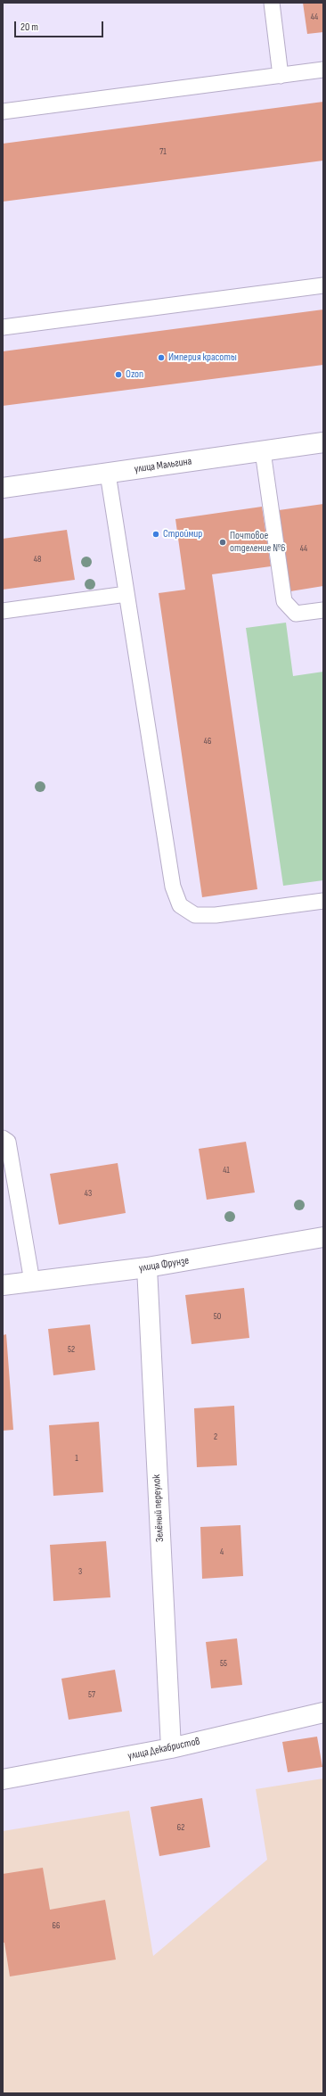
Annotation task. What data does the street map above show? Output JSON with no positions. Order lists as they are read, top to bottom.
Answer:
{
  "streets": {
    "street": [
      "улица Мальгина",
      "улица Фрунзе",
      "Зелёный переулок",
      "улица Декабристов"
    ]
  },
  "crossings": [
    ["улица Фрунзе", "Зелёный переулок"],
    ["Зелёный переулок", "улица Декабристов"]
  ],
  "places": [
    "Империя красоты",
    "Ozon",
    "Строймир",
    "Почтовое отделение №6"
  ],
  "house_numbers": [
    "44",
    "71",
    "44",
    "48",
    "46",
    "41",
    "43",
    "50",
    "52",
    "2",
    "1",
    "4",
    "3",
    "55",
    "57",
    "62",
    "66"
  ],
  "scale_bar": "20 m"
}
